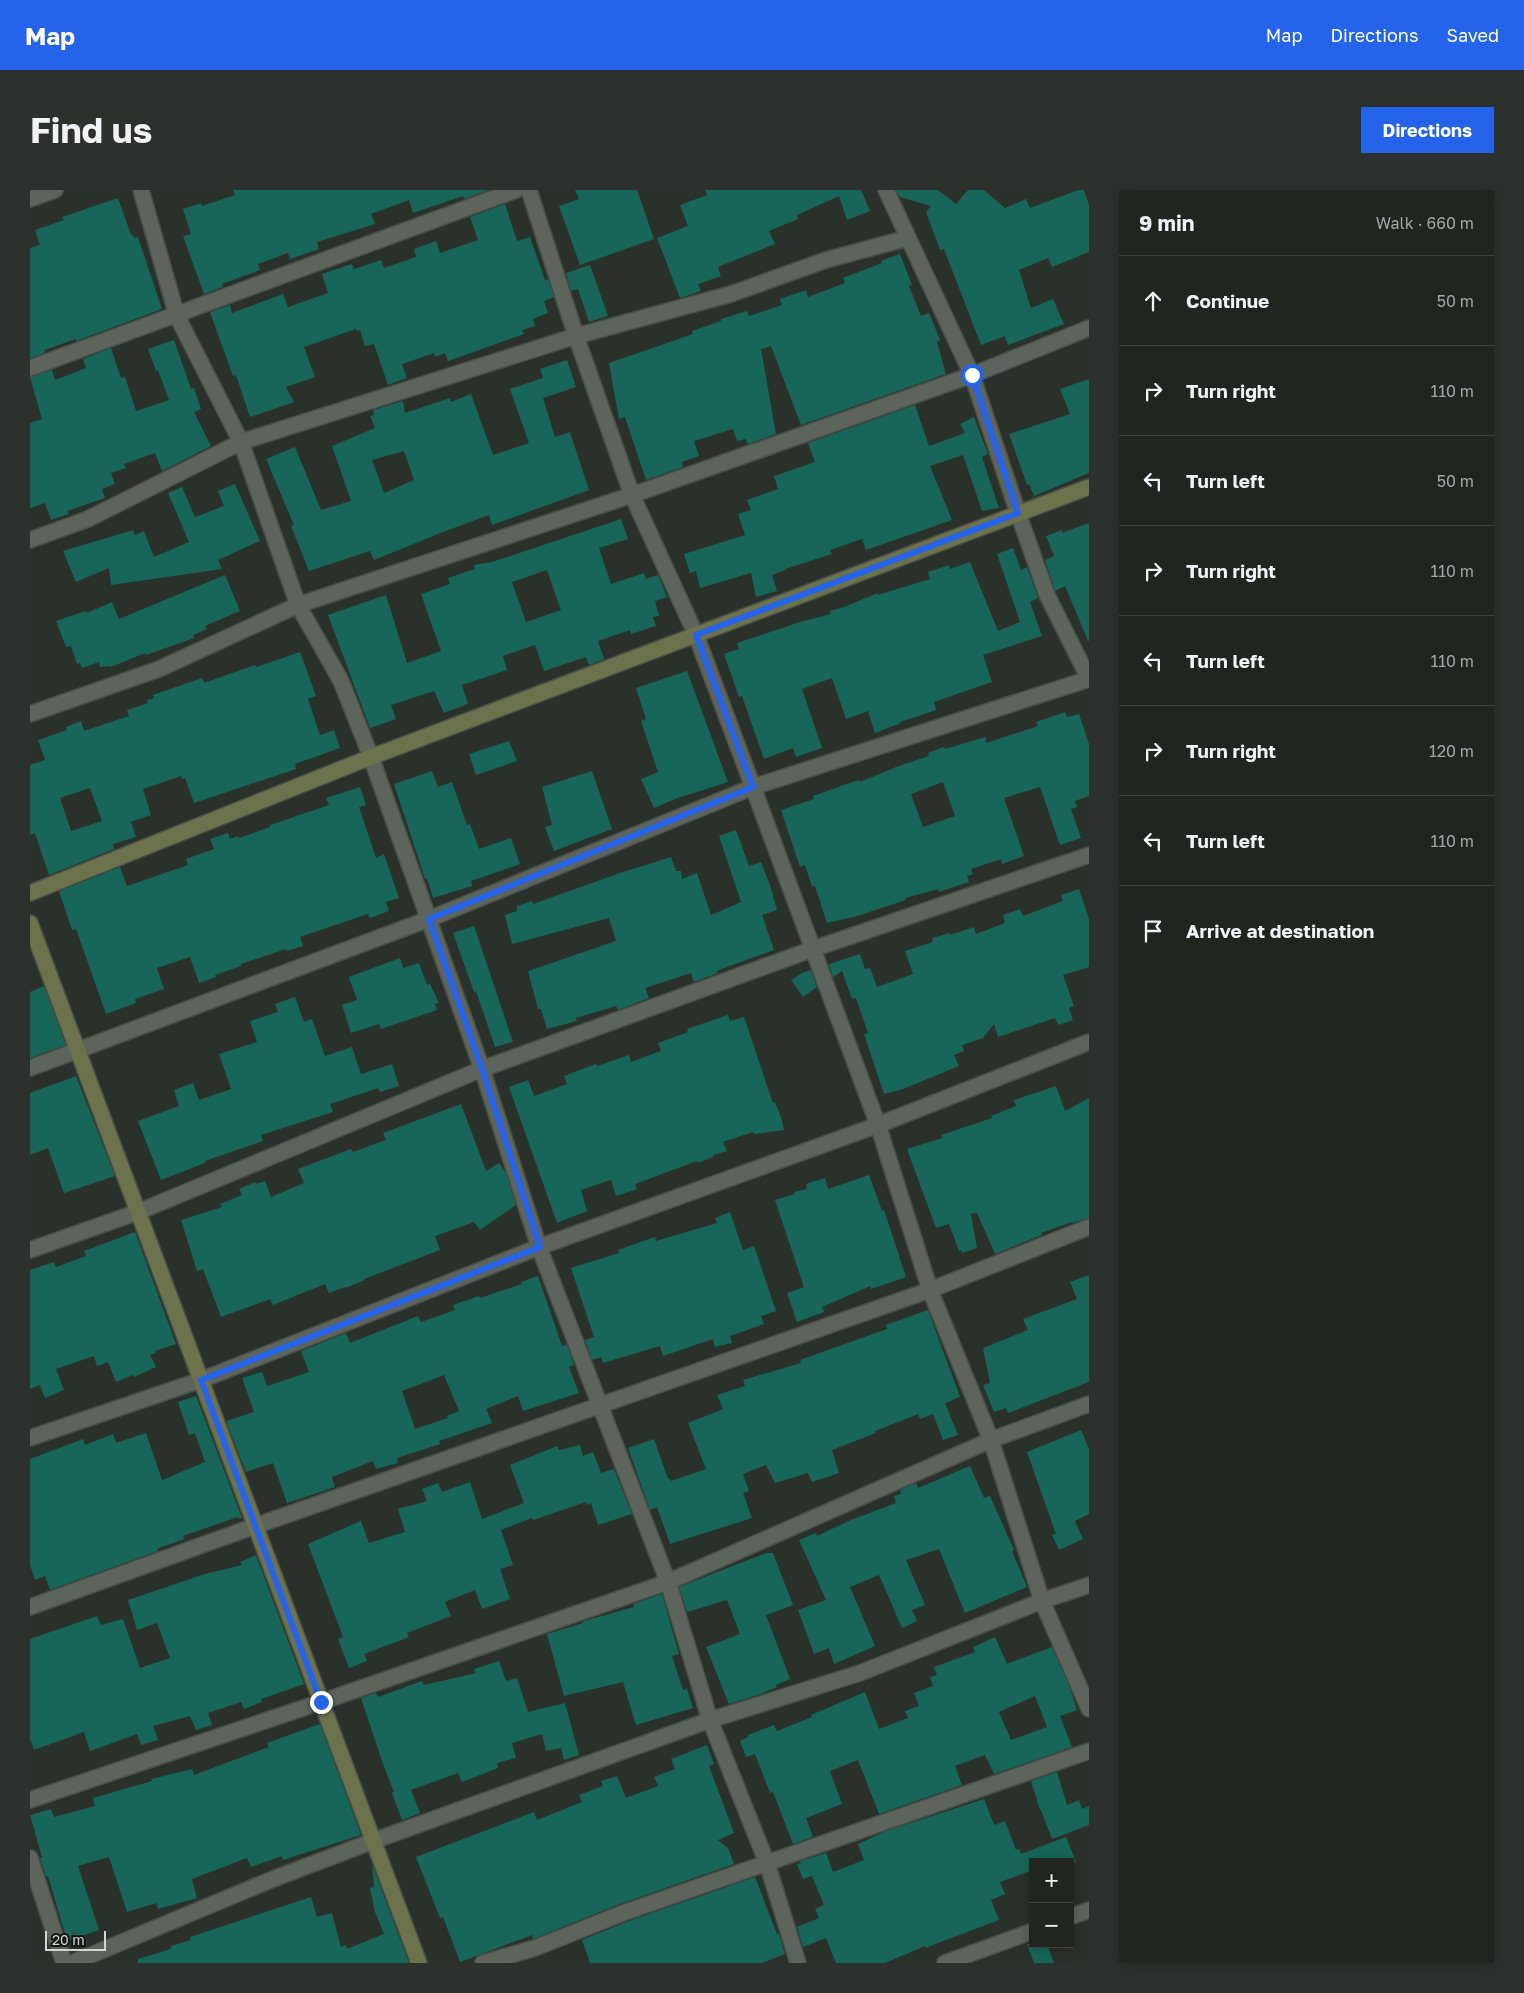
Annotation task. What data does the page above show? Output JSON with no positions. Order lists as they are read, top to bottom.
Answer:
{
  "scale_bar": "20 m",
  "page": {
    "header": "Map",
    "nav": ["Map", "Directions", "Saved"],
    "buttons": "Directions",
    "title": "Find us",
    "heading": ["9 min", "Walk · 660 m"],
    "list": [
      ["Continue", "50 m"],
      ["Turn right", "110 m"],
      ["Turn left", "50 m"],
      ["Turn right", "110 m"],
      ["Turn left", "110 m"],
      ["Turn right", "120 m"],
      ["Turn left", "110 m"],
      "Arrive at destination"
    ],
    "map_buttons": ["+", "−"],
    "scale": "20 m"
  }
}
